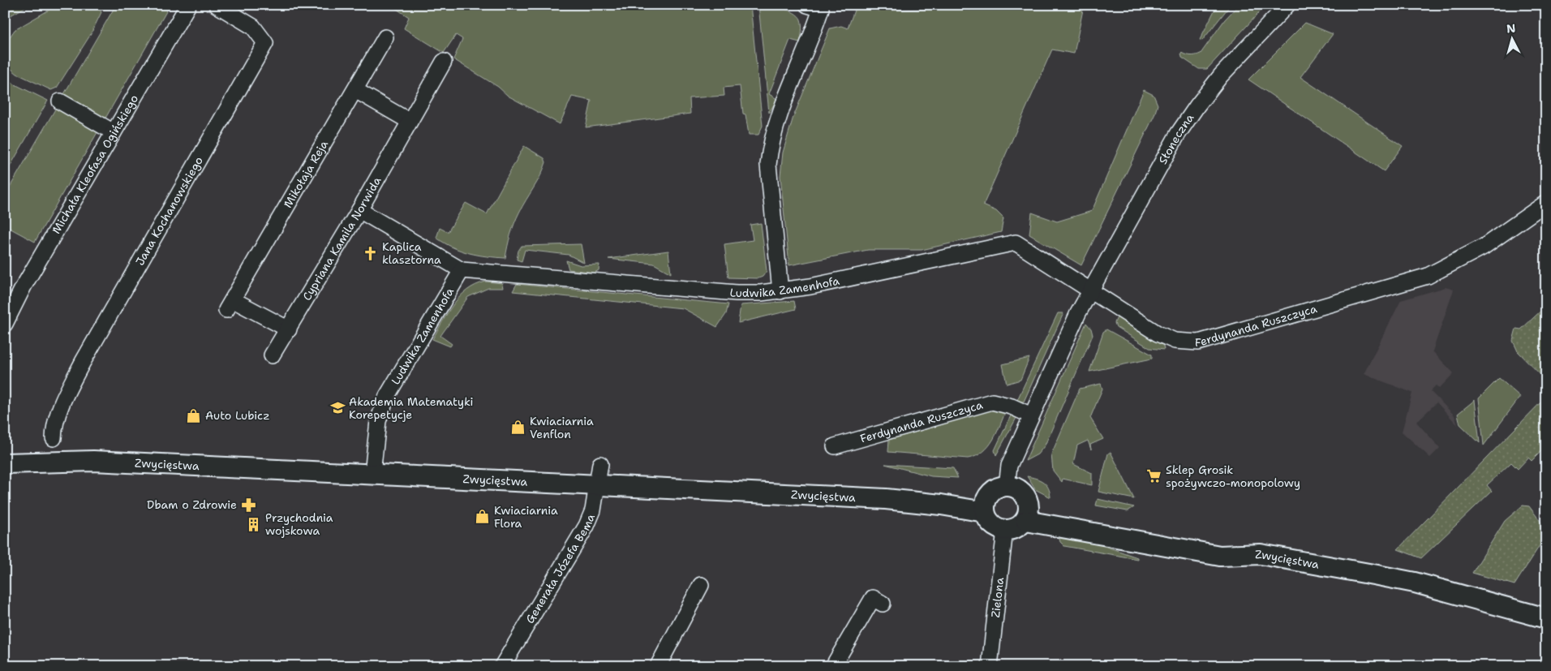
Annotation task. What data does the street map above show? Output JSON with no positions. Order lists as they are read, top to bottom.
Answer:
{
  "streets": {
    "main road": ["Zwycięstwa"],
    "street": [
      "Słoneczna",
      "Michała Kleofasa Ogińskiego",
      "Mikołaja Reja",
      "Jana Kochanowskiego",
      "Cypriana Kamila Norwida",
      "Ludwika Zamenhofa",
      "Ferdynanda Ruszczyca",
      "Generała Józefa Bema",
      "Zielona"
    ]
  },
  "crossings": [
    ["Słoneczna", "Ludwika Zamenhofa"],
    ["Słoneczna", "Ferdynanda Ruszczyca"],
    ["Mikołaja Reja", "Cypriana Kamila Norwida"],
    ["Cypriana Kamila Norwida", "Ludwika Zamenhofa"],
    ["Ludwika Zamenhofa", "Ferdynanda Ruszczyca"],
    ["Ludwika Zamenhofa", "Zwycięstwa"],
    ["Zwycięstwa", "Generała Józefa Bema"],
    ["Zwycięstwa", "Zielona"]
  ],
  "places": {
    "church": ["Kaplica klasztorna"],
    "school or university": ["Akademia Matematyki Korepetycje"],
    "shop": ["Auto Lubicz", "Kwiaciarnia Venflon", "Kwiaciarnia Flora"],
    "supermarket": ["Sklep Grosik spożywczo-monopolowy"],
    "pharmacy": ["Dbam o Zdrowie"],
    "building": ["Przychodnia wojskowa"]
  },
  "north": "top"
}
